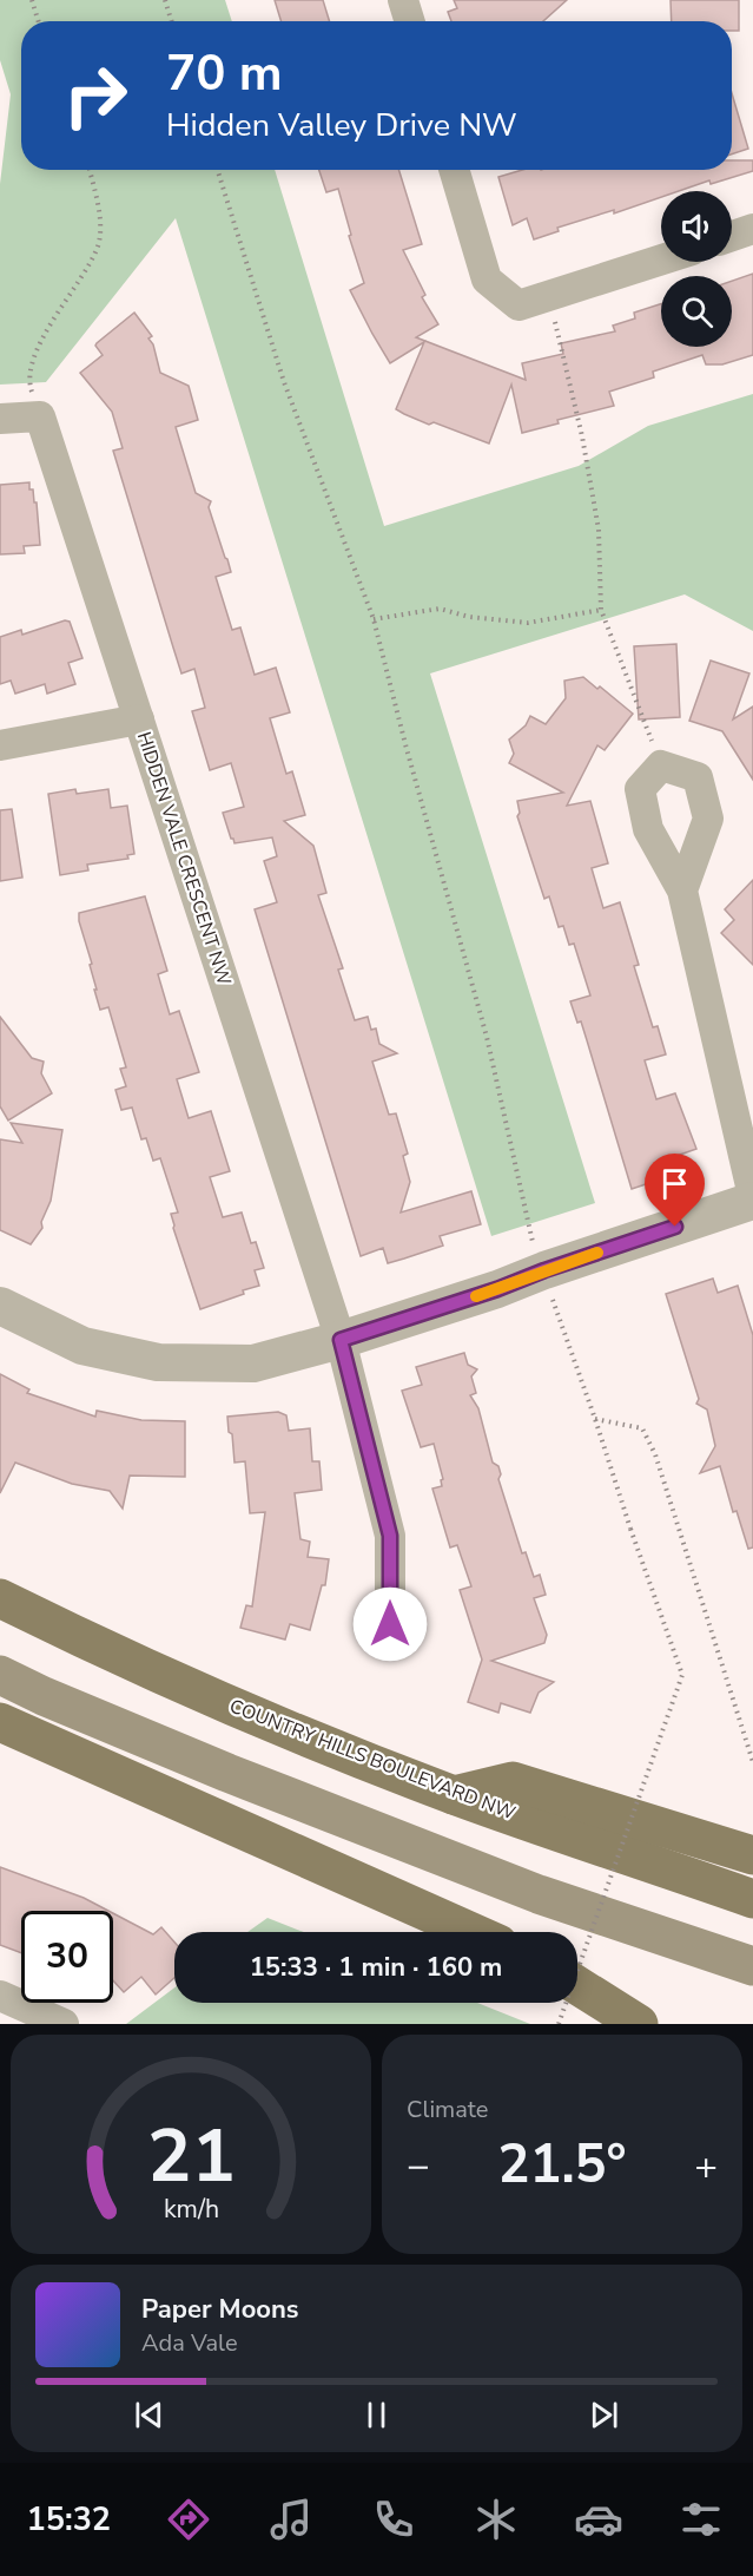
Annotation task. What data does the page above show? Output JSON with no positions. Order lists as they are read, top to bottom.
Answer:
{
  "streets": {
    "main road": ["COUNTRY HILLS BOULEVARD NW"],
    "street": ["HIDDEN VALE CRESCENT NW"]
  },
  "page": {
    "turn": ["70 m", "Hidden Valley Drive NW"],
    "limit": "30",
    "trip": "15:33 · 1 min · 160 m",
    "tile": "Climate",
    "heat": ["−", "21.5°", "+"],
    "song": ["Paper Moons", "Ada Vale"],
    "tabs": "15:32",
    "gauge": ["21", "km/h"]
  }
}
